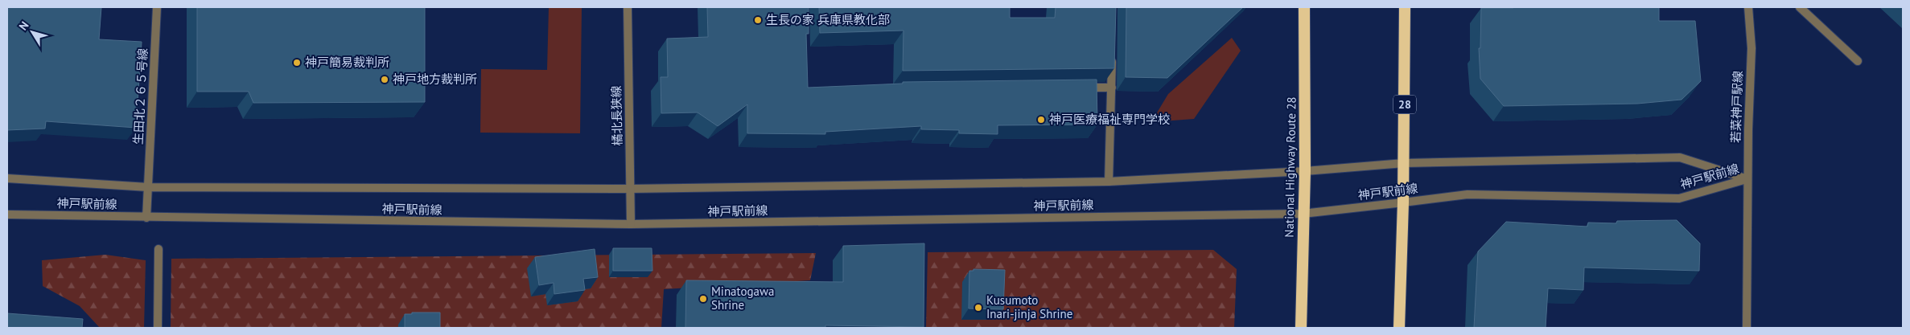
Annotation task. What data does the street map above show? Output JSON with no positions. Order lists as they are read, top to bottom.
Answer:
{
  "streets": {
    "highway": ["28", "National Highway Route 28"],
    "street": [
      "生田北２６５号線",
      "若菜神戸駅線",
      "橘北長狭線",
      "神戸駅前線"
    ]
  },
  "crossings": [
    ["生田北２６５号線", "神戸駅前線"],
    ["28", "神戸駅前線"],
    ["若菜神戸駅線", "神戸駅前線"],
    ["橘北長狭線", "神戸駅前線"],
    ["National Highway Route 28", "神戸駅前線"]
  ],
  "places": [
    "生長の家 兵庫県教化部",
    "神戸簡易裁判所",
    "神戸地方裁判所",
    "神戸医療福祉専門学校",
    "Minatogawa Shrine",
    "Kusumoto Inari-jinja Shrine"
  ],
  "north": "top left"
}
